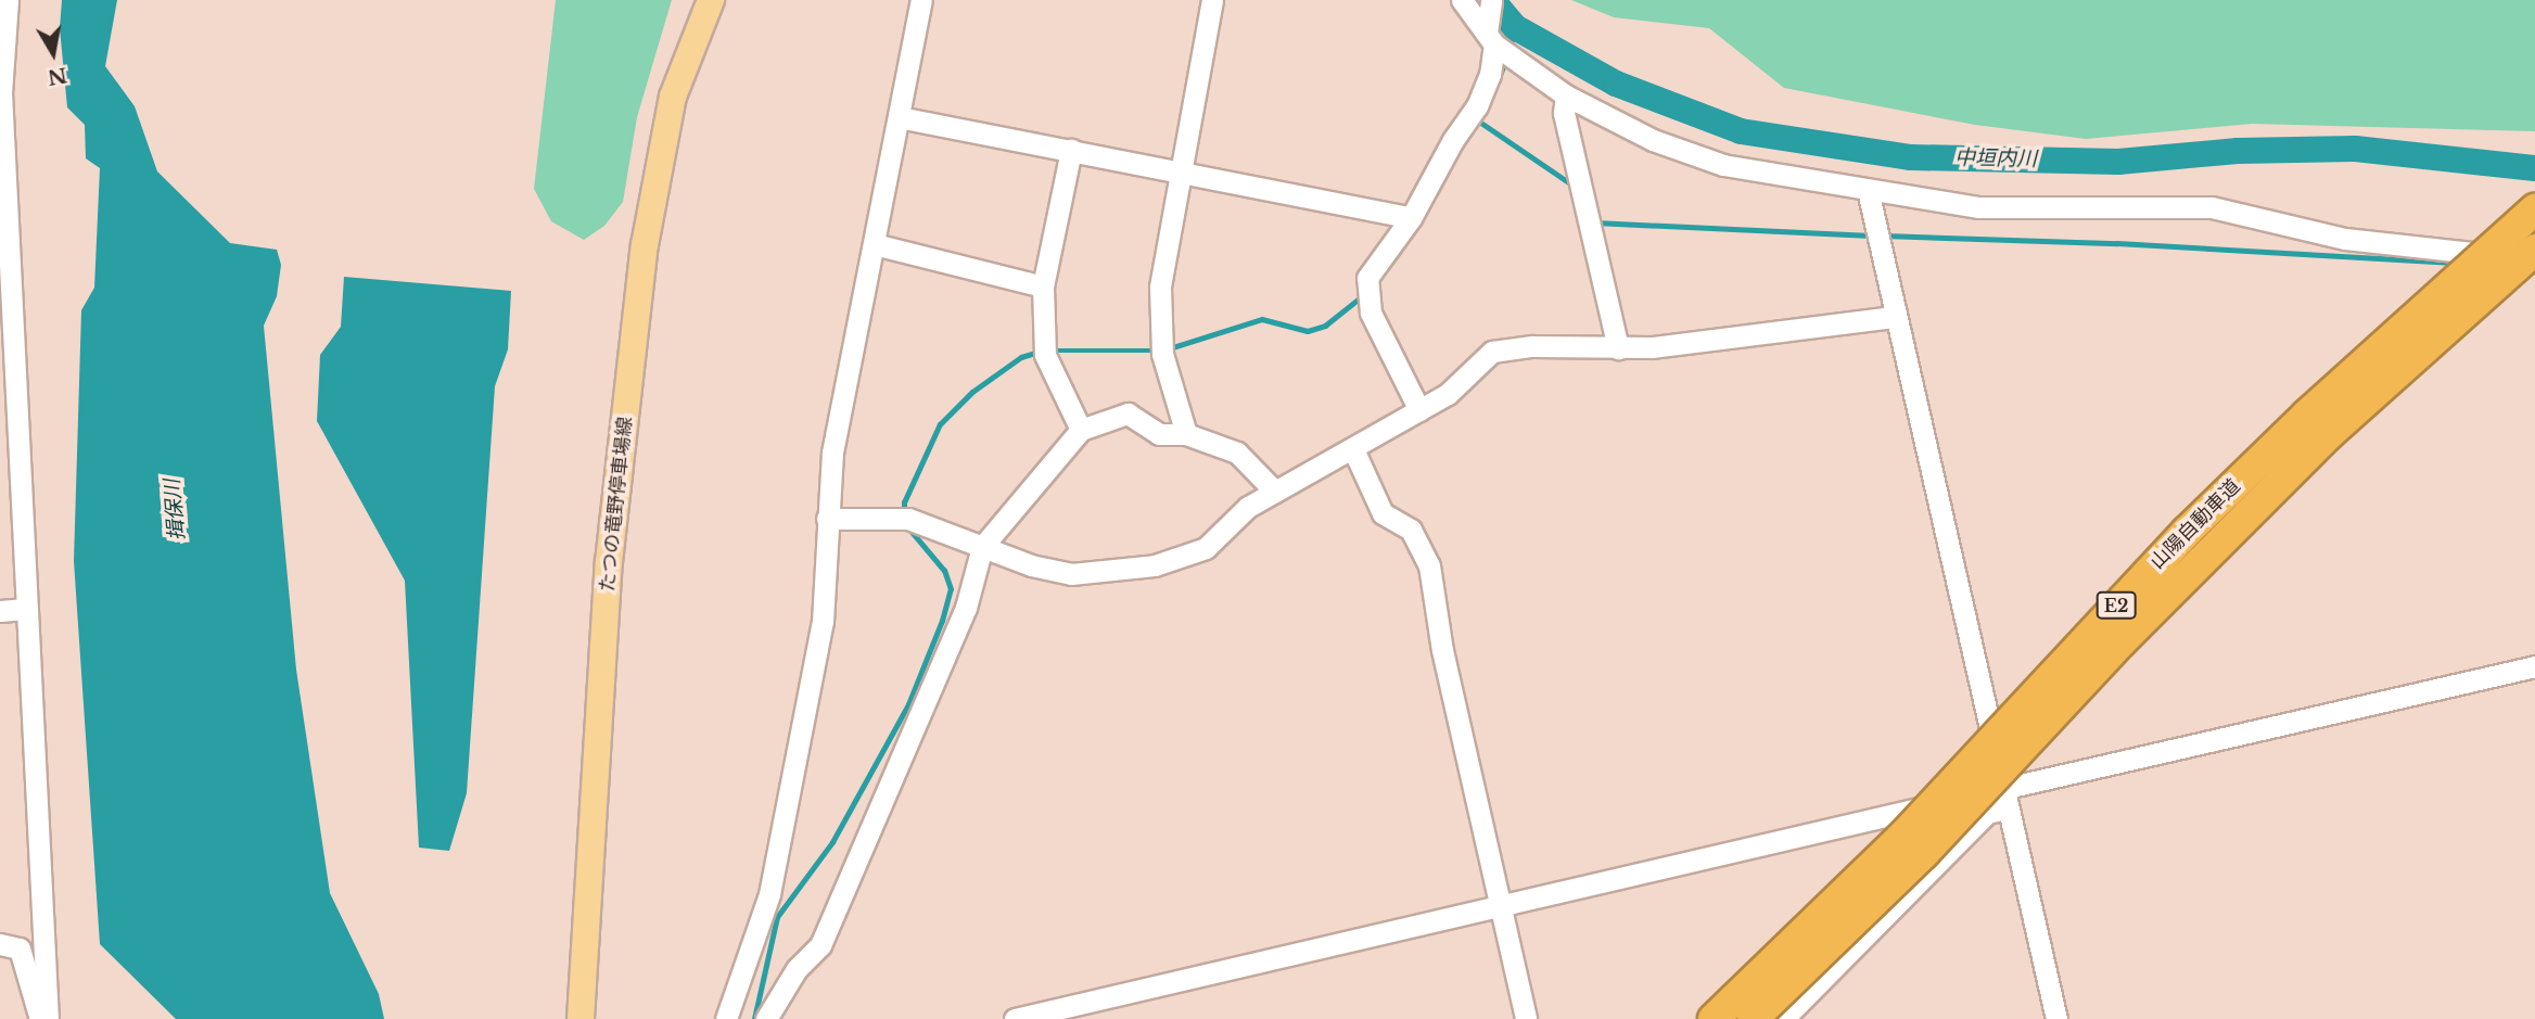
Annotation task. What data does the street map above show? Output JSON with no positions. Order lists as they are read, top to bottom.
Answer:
{
  "streets": {
    "highway": ["山陽自動車道", "E2"],
    "main road": ["たつの竜野停車場線"]
  },
  "water": ["中垣内川", "揖保川"],
  "north": "bottom"
}
